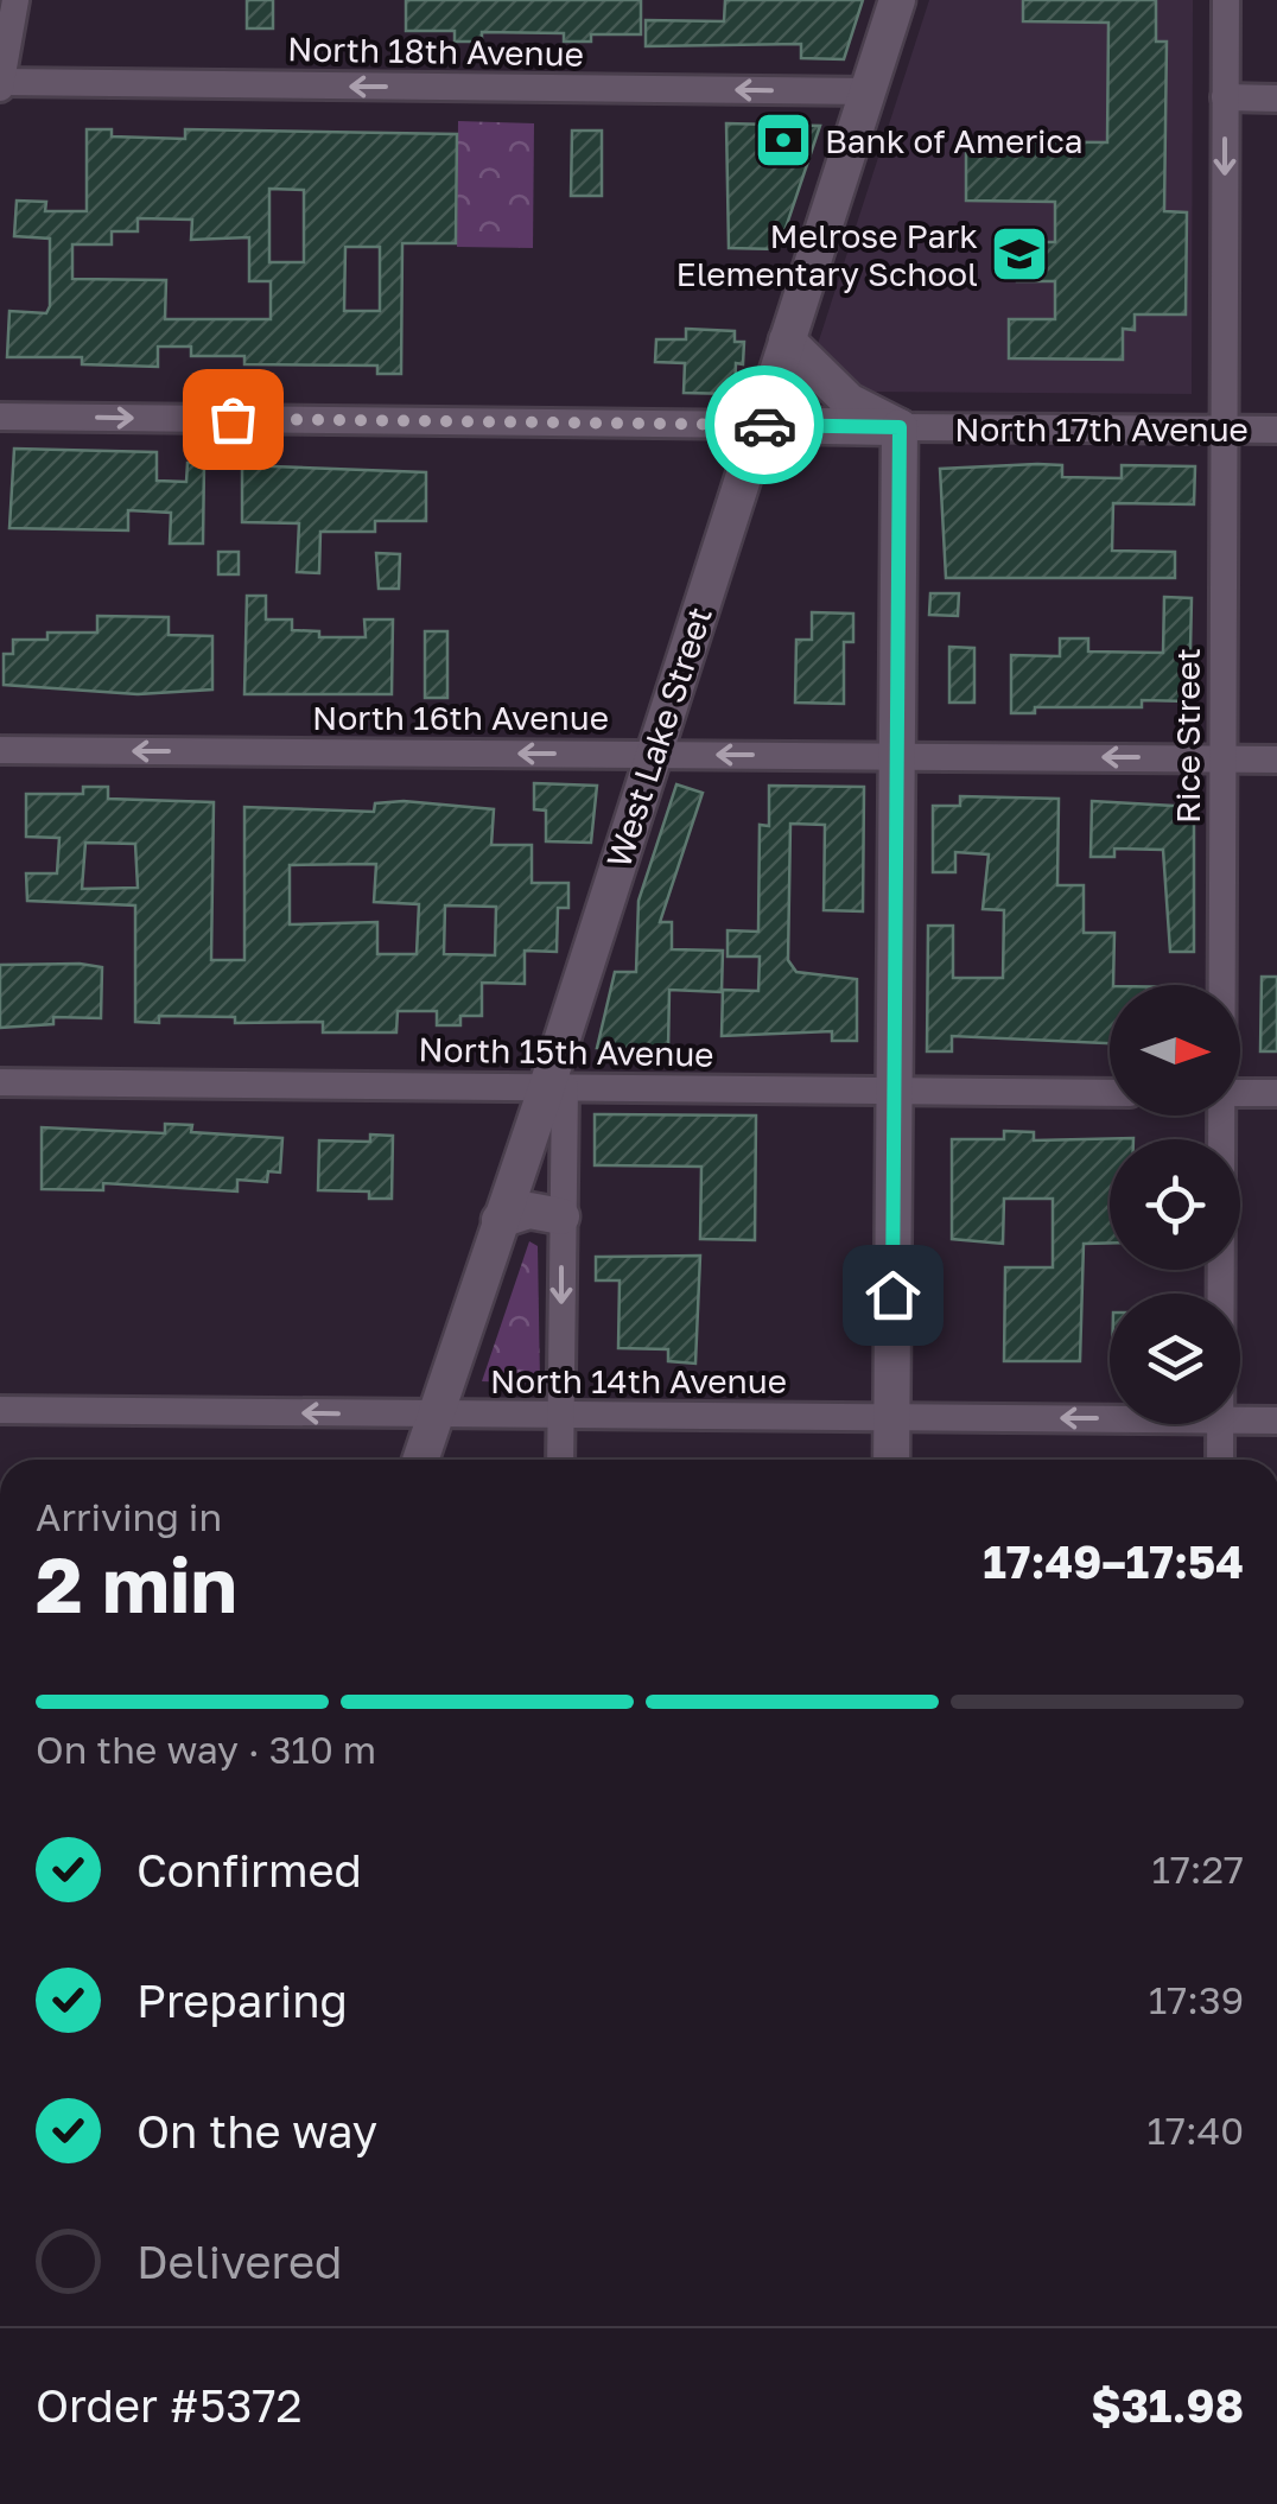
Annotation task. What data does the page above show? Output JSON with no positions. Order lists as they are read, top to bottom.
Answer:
{
  "streets": {
    "main road": ["North 17th Avenue", "West Lake Street"],
    "street": [
      "North 18th Avenue",
      "North 16th Avenue",
      "Rice Street",
      "North 15th Avenue",
      "North 14th Avenue"
    ]
  },
  "crossings": [
    ["North 18th Avenue", "West Lake Street"],
    ["North 17th Avenue", "Rice Street"],
    ["North 17th Avenue", "West Lake Street"],
    ["North 16th Avenue", "Rice Street"],
    ["North 16th Avenue", "West Lake Street"],
    ["West Lake Street", "North 15th Avenue"],
    ["West Lake Street", "North 14th Avenue"]
  ],
  "one_way": [
    "North 18th Avenue",
    "North 17th Avenue",
    "North 16th Avenue",
    "North 14th Avenue"
  ],
  "places": {
    "bank": ["Bank of America"],
    "school or university": ["Melrose Park Elementary School"]
  },
  "north": "right",
  "page": {
    "heading": ["2 min", "Arriving in", "17:49–17:54"],
    "panel": ["Order #5372", "$31.98"],
    "bar": "On the way · 310 m",
    "list": [
      ["Confirmed", "17:27"],
      ["Preparing", "17:39"],
      ["On the way", "17:40"],
      "Delivered"
    ]
  }
}
